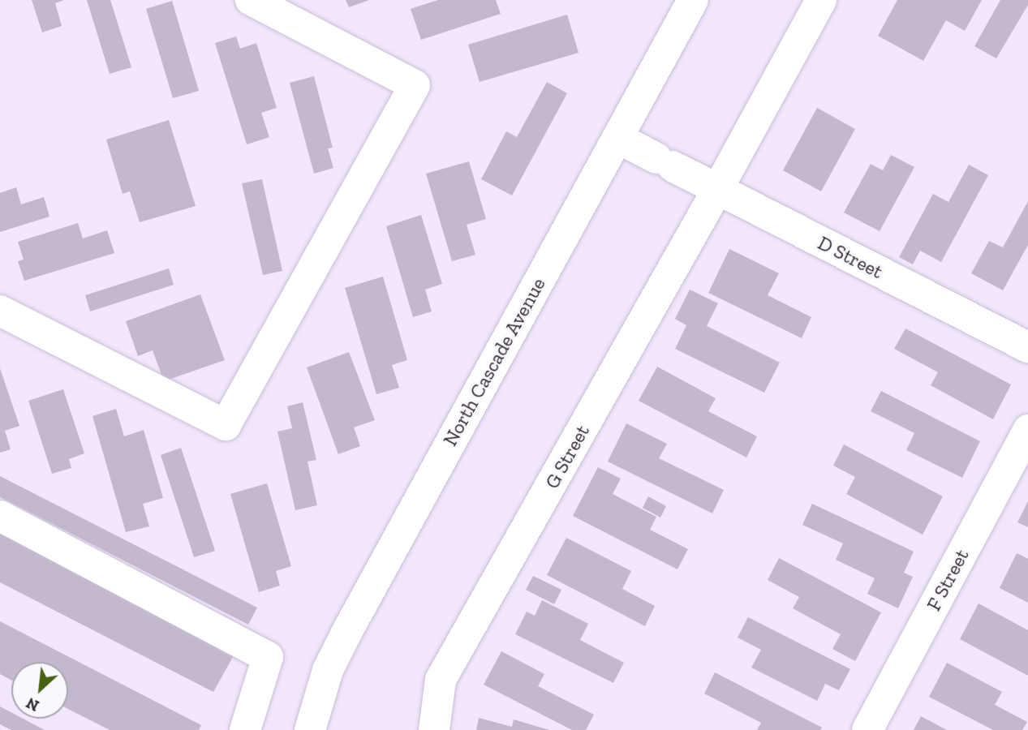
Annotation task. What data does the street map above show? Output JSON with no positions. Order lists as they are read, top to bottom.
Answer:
{
  "streets": {
    "street": [
      "D Street",
      "North Cascade Avenue",
      "G Street",
      "F Street"
    ]
  },
  "crossings": [
    ["D Street", "North Cascade Avenue"],
    ["D Street", "G Street"]
  ],
  "north": "bottom left"
}
